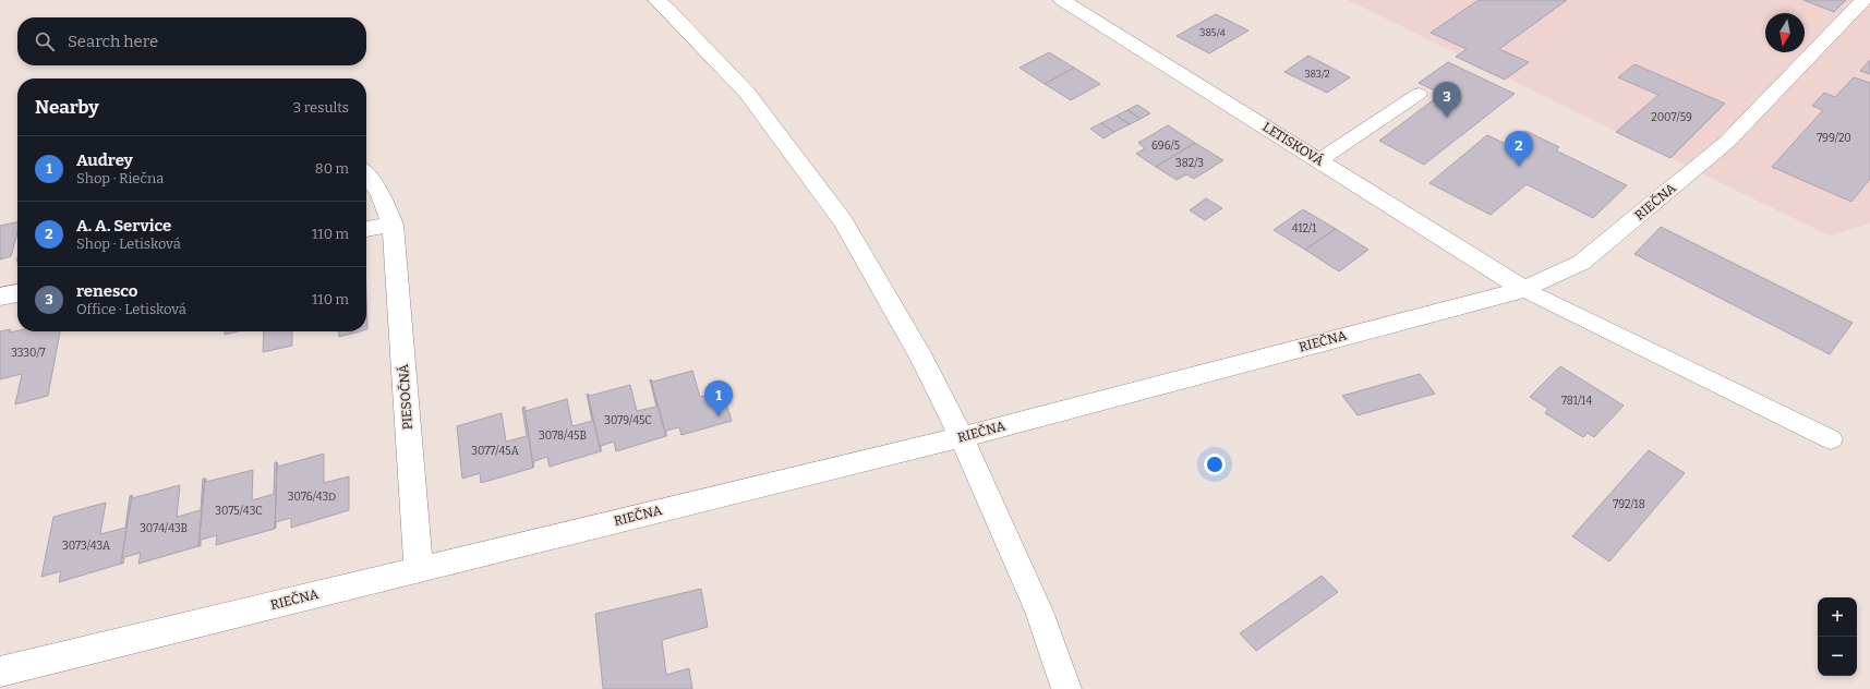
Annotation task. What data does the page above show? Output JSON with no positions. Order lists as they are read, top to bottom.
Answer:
{
  "streets": {
    "street": ["LETISKOVÁ", "RIEČNA", "PIESOČNÁ"]
  },
  "crossings": [
    ["LETISKOVÁ", "RIEČNA"],
    ["RIEČNA", "PIESOČNÁ"]
  ],
  "house_numbers": [
    "385/4",
    "383/2",
    "2007/59",
    "799/20",
    "696/5",
    "382/3",
    "412/1",
    "3330/7",
    "781/14",
    "3079/45C",
    "3078/45B",
    "3077/45A",
    "3076/43D",
    "792/18",
    "3075/43C",
    "3074/43B",
    "3073/43A"
  ],
  "north": "bottom",
  "page": {
    "search": "Search here",
    "heading": ["Nearby", "3 results"],
    "pins": ["3", "2", "1"],
    "list": [
      {
        "mark": "1",
        "name": "Audrey",
        "note": "Shop · Riečna",
        "value": "80 m"
      },
      {
        "mark": "2",
        "name": "A. A. Service",
        "note": "Shop · Letisková",
        "value": "110 m"
      },
      {
        "mark": "3",
        "name": "renesco",
        "note": "Office · Letisková",
        "value": "110 m"
      }
    ],
    "map_buttons": ["+", "−"]
  }
}
